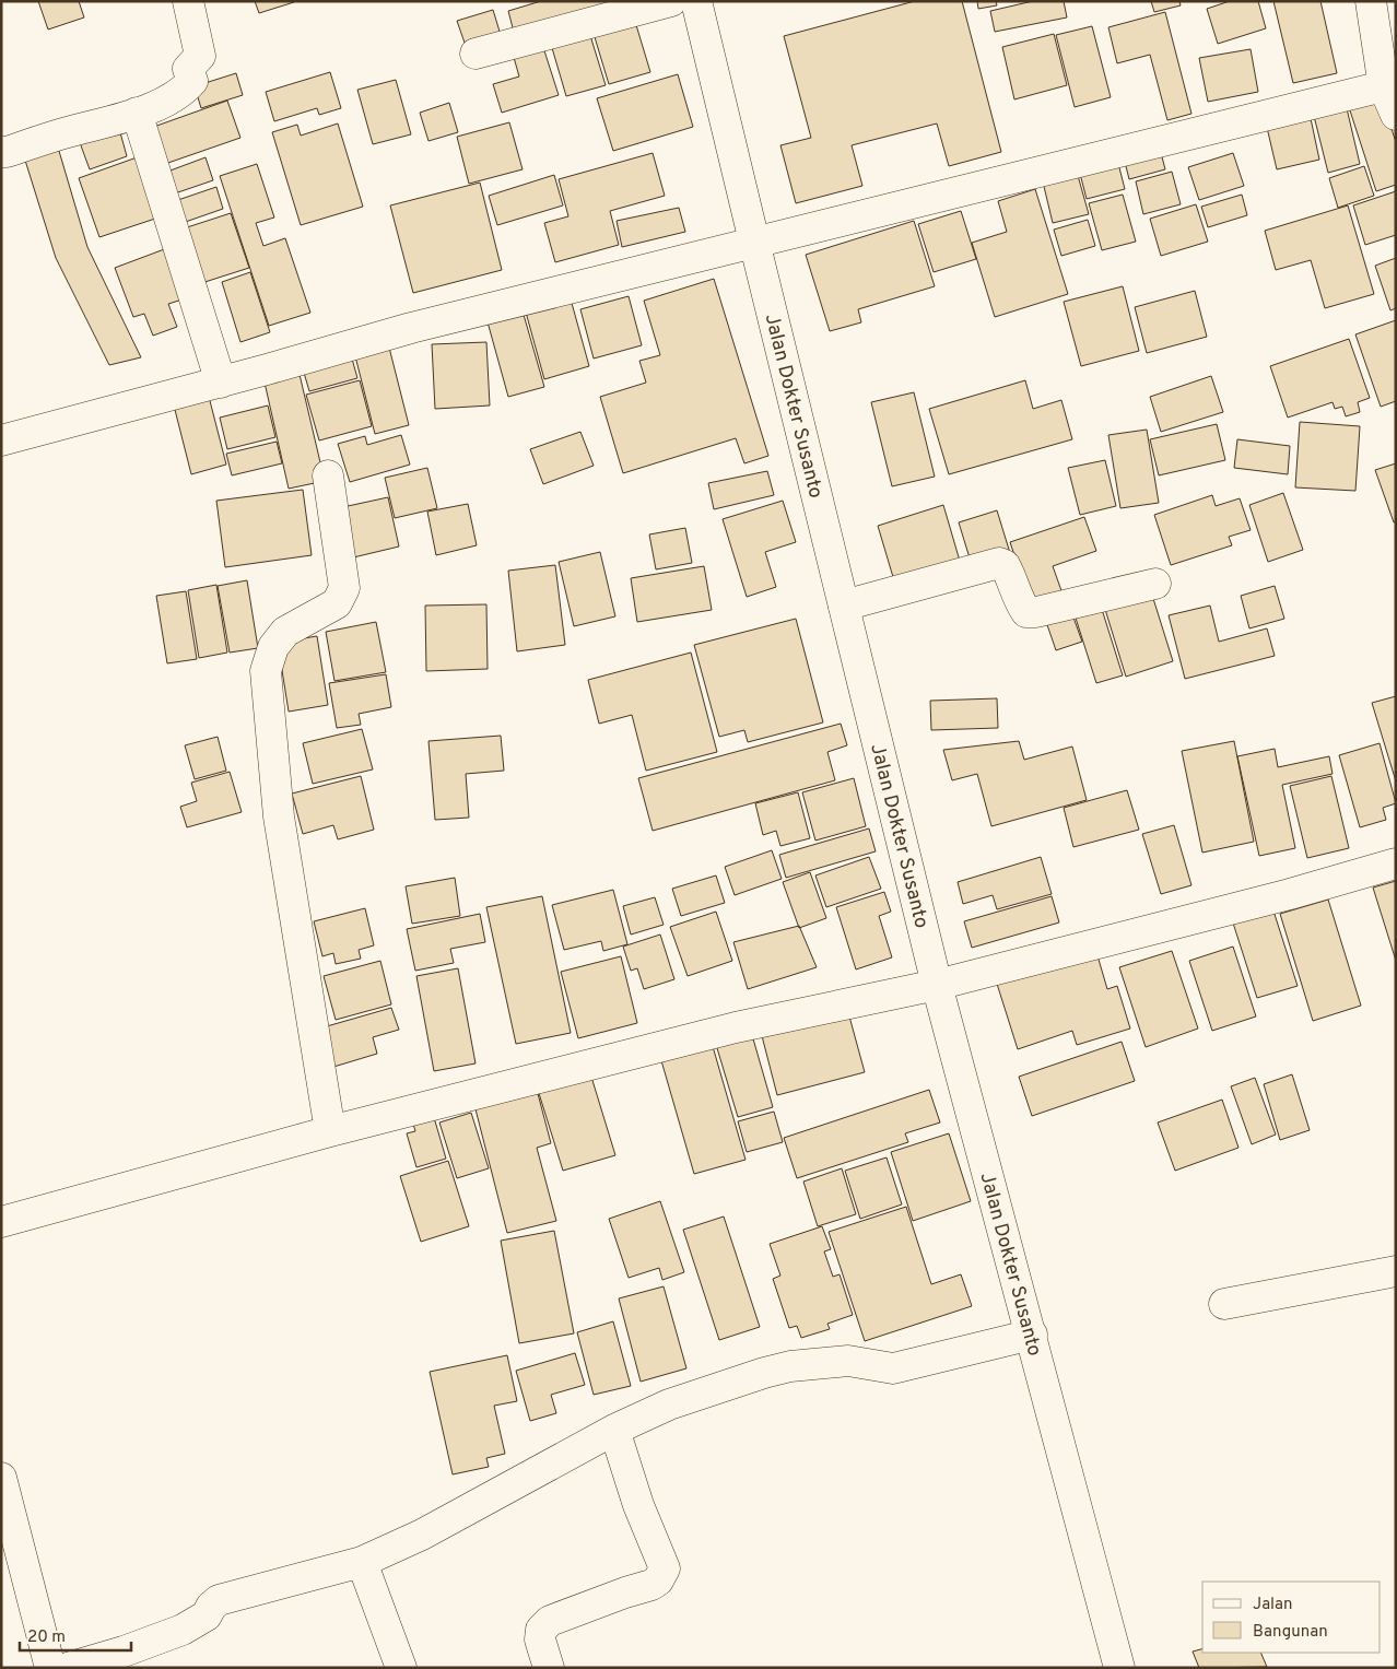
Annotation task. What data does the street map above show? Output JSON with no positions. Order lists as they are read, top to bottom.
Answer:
{
  "streets": {
    "street": ["Jalan Dokter Susanto"]
  },
  "legend": ["Jalan", "Bangunan"],
  "scale_bar": "20 m"
}
